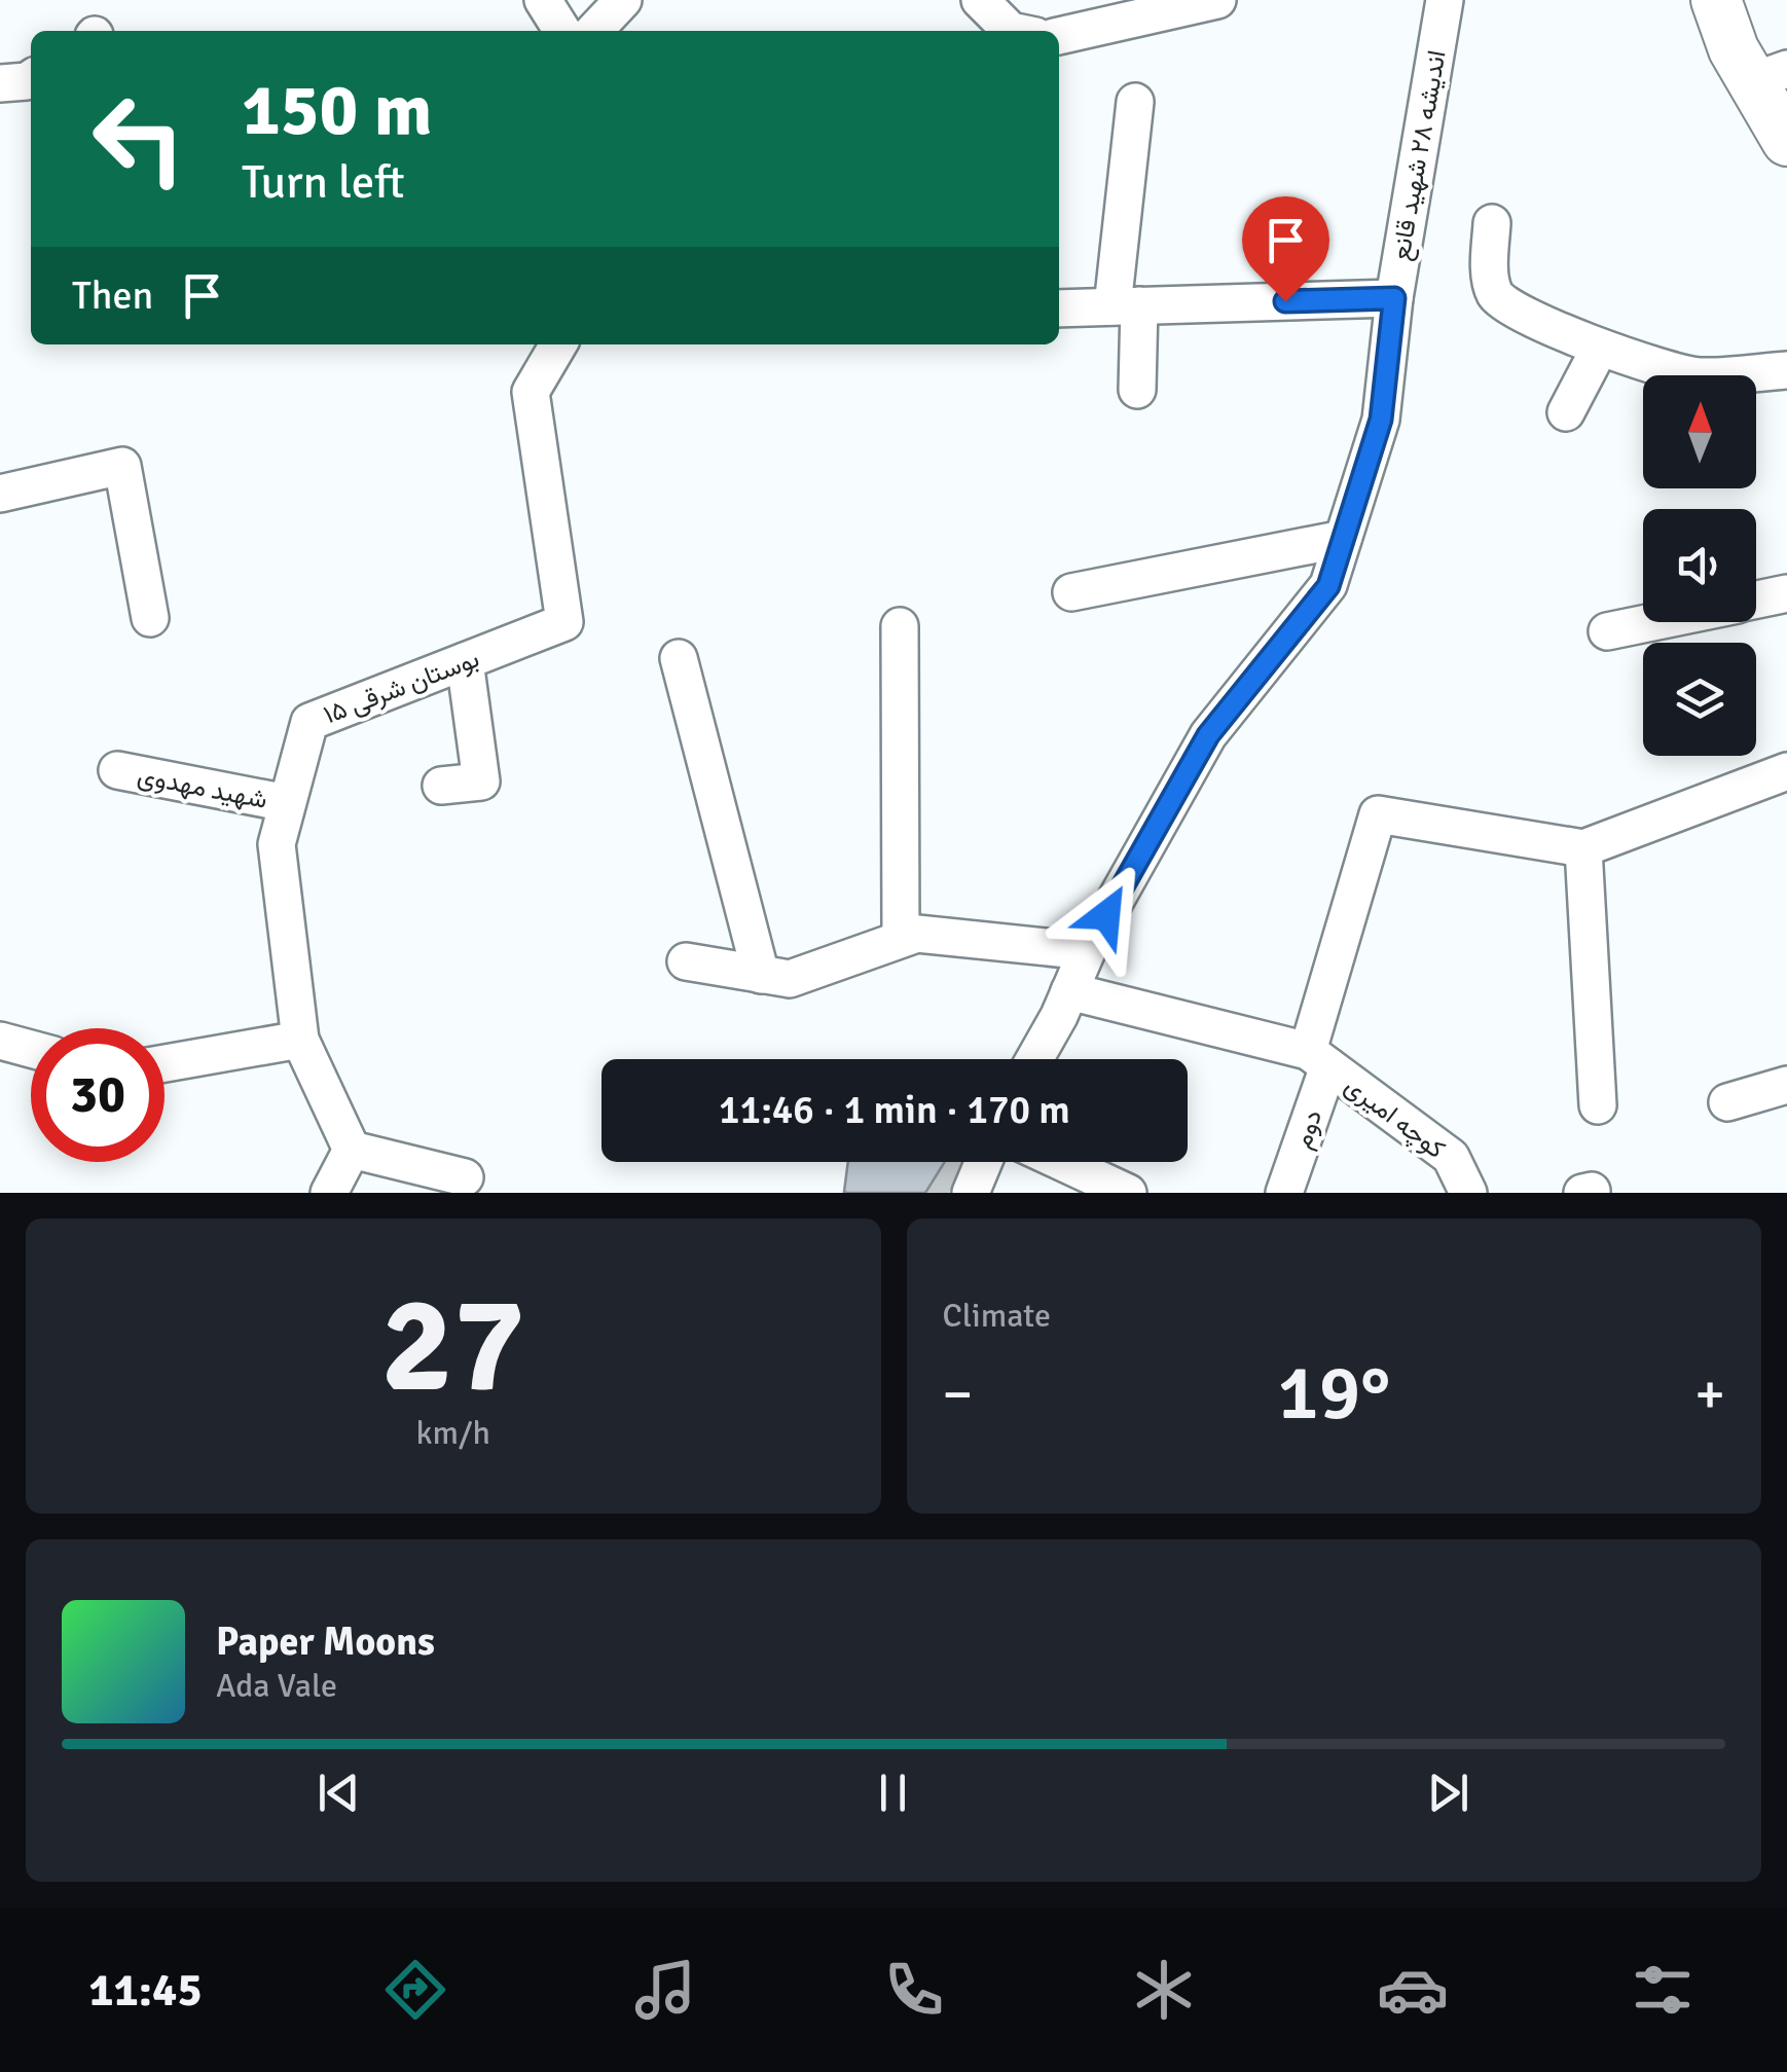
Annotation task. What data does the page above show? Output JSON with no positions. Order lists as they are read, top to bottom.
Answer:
{
  "streets": {
    "street": [
      "اندیشه ۲۸ شهید قانع",
      "بوستان شرقی ۱۵",
      "شهید مهدوی",
      "کوچه امیری",
      "دوم"
    ]
  },
  "crossings": [
    ["بوستان شرقی ۱۵", "شهید مهدوی"],
    ["کوچه امیری", "دوم"]
  ],
  "north": "top",
  "page": {
    "turn": ["150 m", "Turn left"],
    "then": "Then",
    "limit": "30",
    "trip": "11:46 · 1 min · 170 m",
    "tile": [
      ["27", "km/h"],
      "Climate"
    ],
    "heat": ["−", "19°", "+"],
    "song": ["Paper Moons", "Ada Vale"],
    "tabs": "11:45"
  }
}
